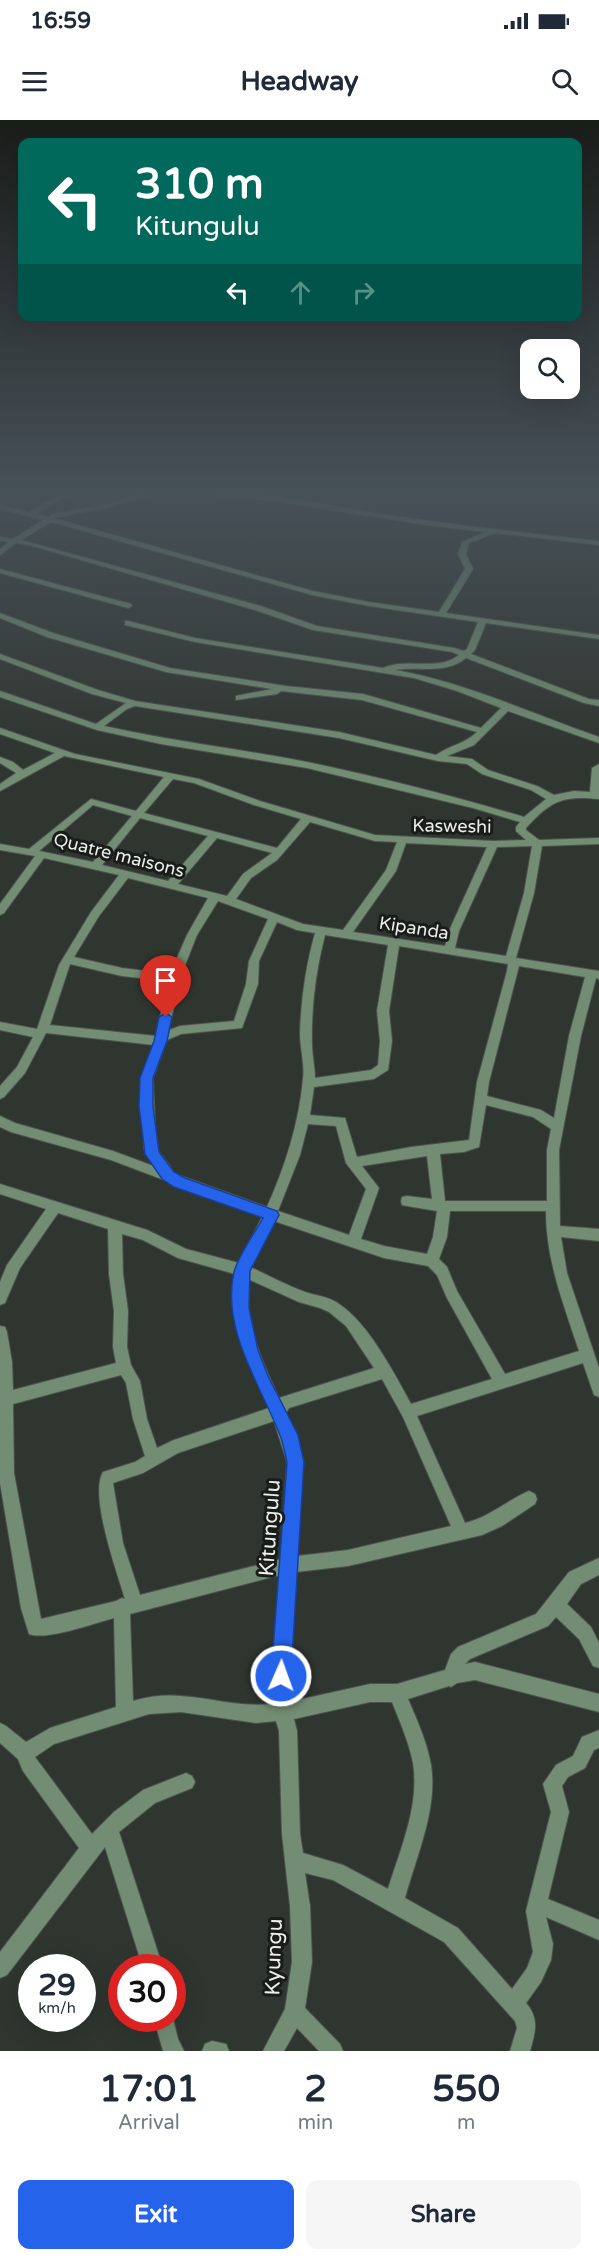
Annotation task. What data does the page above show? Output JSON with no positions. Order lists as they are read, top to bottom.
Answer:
{
  "streets": {
    "street": [
      "Kasweshi",
      "Quatre maisons",
      "Kipanda",
      "Kitungulu",
      "Kyungu"
    ]
  },
  "crossings": [
    ["Quatre maisons", "Kipanda"],
    ["Kipanda", "Kitungulu"],
    ["Kitungulu", "Kyungu"]
  ],
  "page": {
    "status": "16:59",
    "header": "Headway",
    "turn": ["310 m", "Kitungulu"],
    "speed": "29 km/h",
    "limit": "30",
    "eta": [
      "17:01",
      "Arrival",
      "2",
      "min",
      "550",
      "m"
    ],
    "buttons": ["Exit", "Share"]
  }
}
